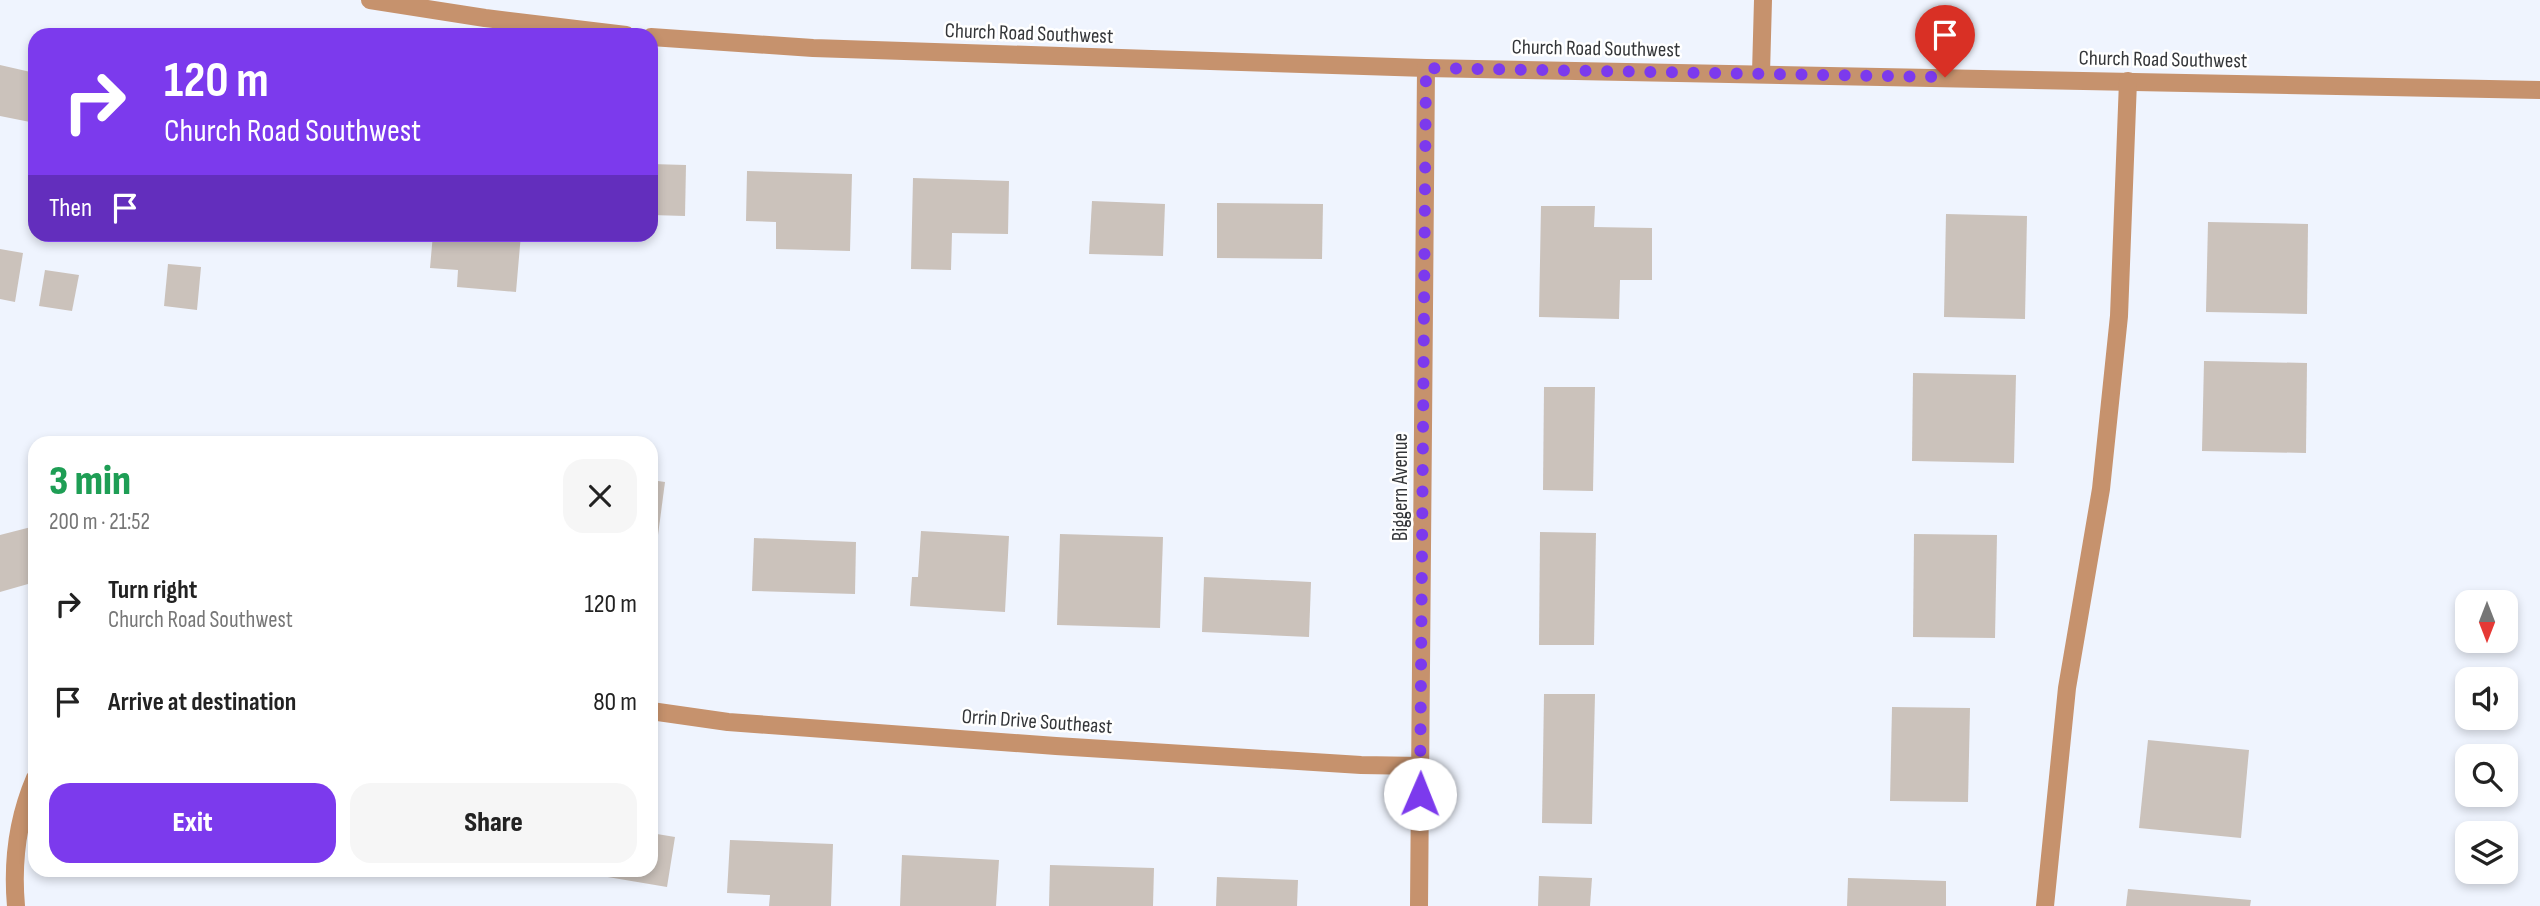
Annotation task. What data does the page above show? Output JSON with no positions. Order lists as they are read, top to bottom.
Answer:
{
  "streets": {
    "street": ["Church Road Southwest", "Biggern Avenue", "Orrin Drive Southeast"]
  },
  "crossings": [
    ["Church Road Southwest", "Biggern Avenue"],
    ["Biggern Avenue", "Orrin Drive Southeast"]
  ],
  "north": "bottom",
  "page": {
    "turn": ["120 m", "Church Road Southwest"],
    "then": "Then",
    "heading": ["3 min", "200 m · 21:52"],
    "list": [
      {
        "name": "Turn right",
        "note": "Church Road Southwest",
        "value": "120 m"
      },
      {
        "name": "Arrive at destination",
        "value": "80 m"
      }
    ],
    "buttons": ["Exit", "Share"]
  }
}
